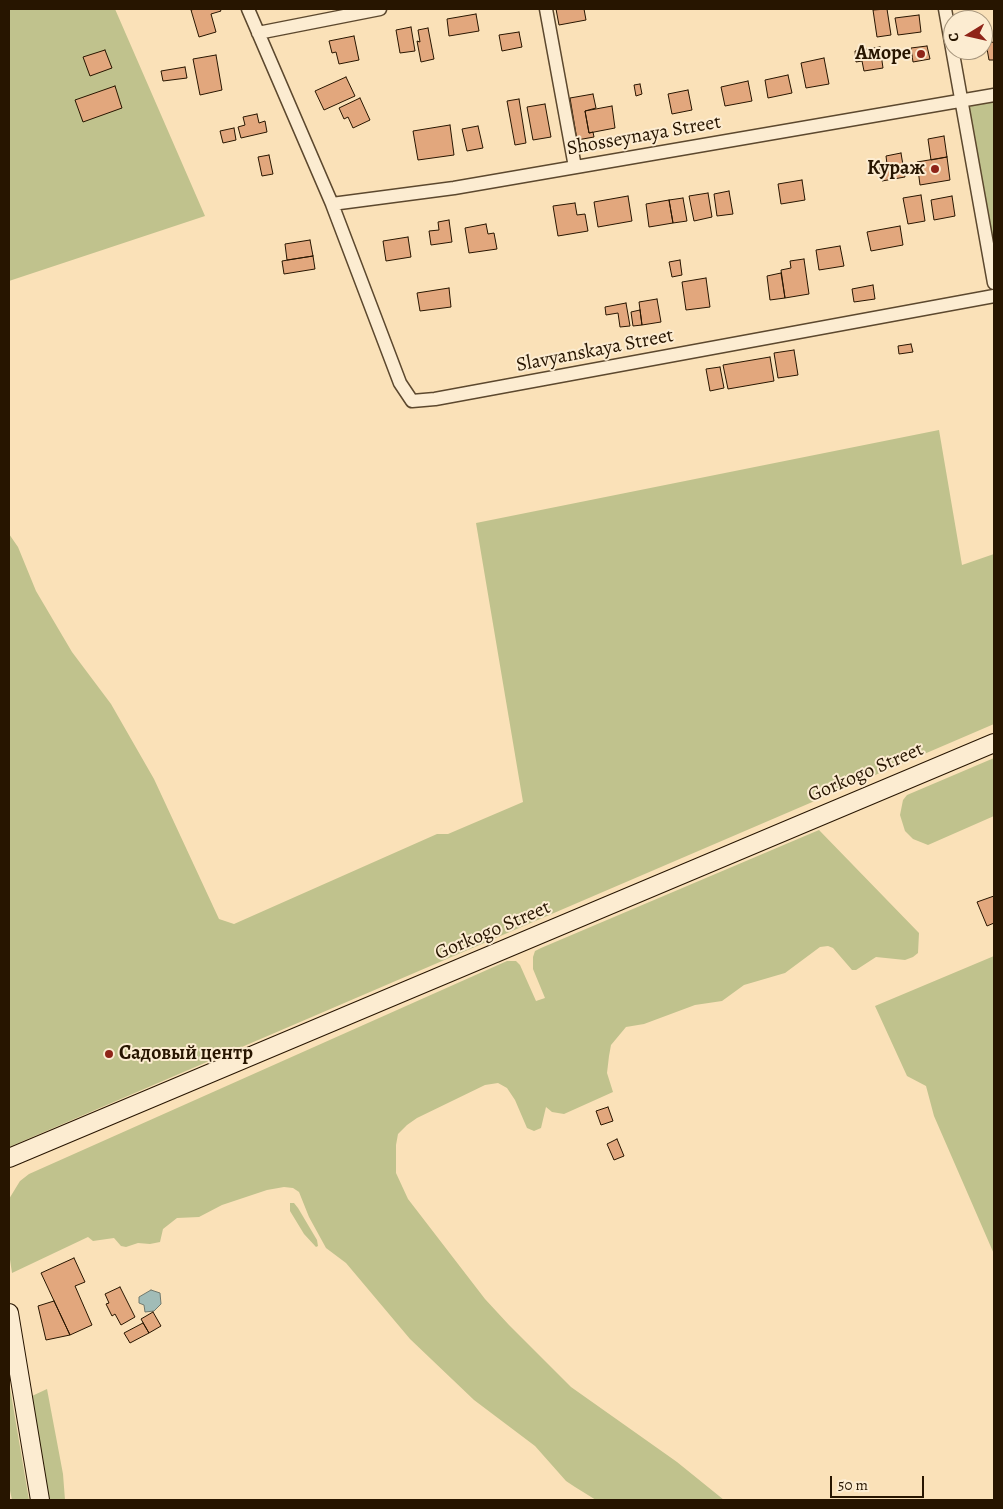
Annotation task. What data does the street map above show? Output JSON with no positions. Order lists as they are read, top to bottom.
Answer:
{
  "streets": {
    "main road": ["Gorkogo Street"],
    "street": ["Shosseynaya Street", "Slavyanskaya Street"]
  },
  "crossings": [
    ["Shosseynaya Street", "Slavyanskaya Street"]
  ],
  "places": ["Аморе", "Кураж", "Садовый центр"],
  "scale_bar": "50 m",
  "north": "left"
}
